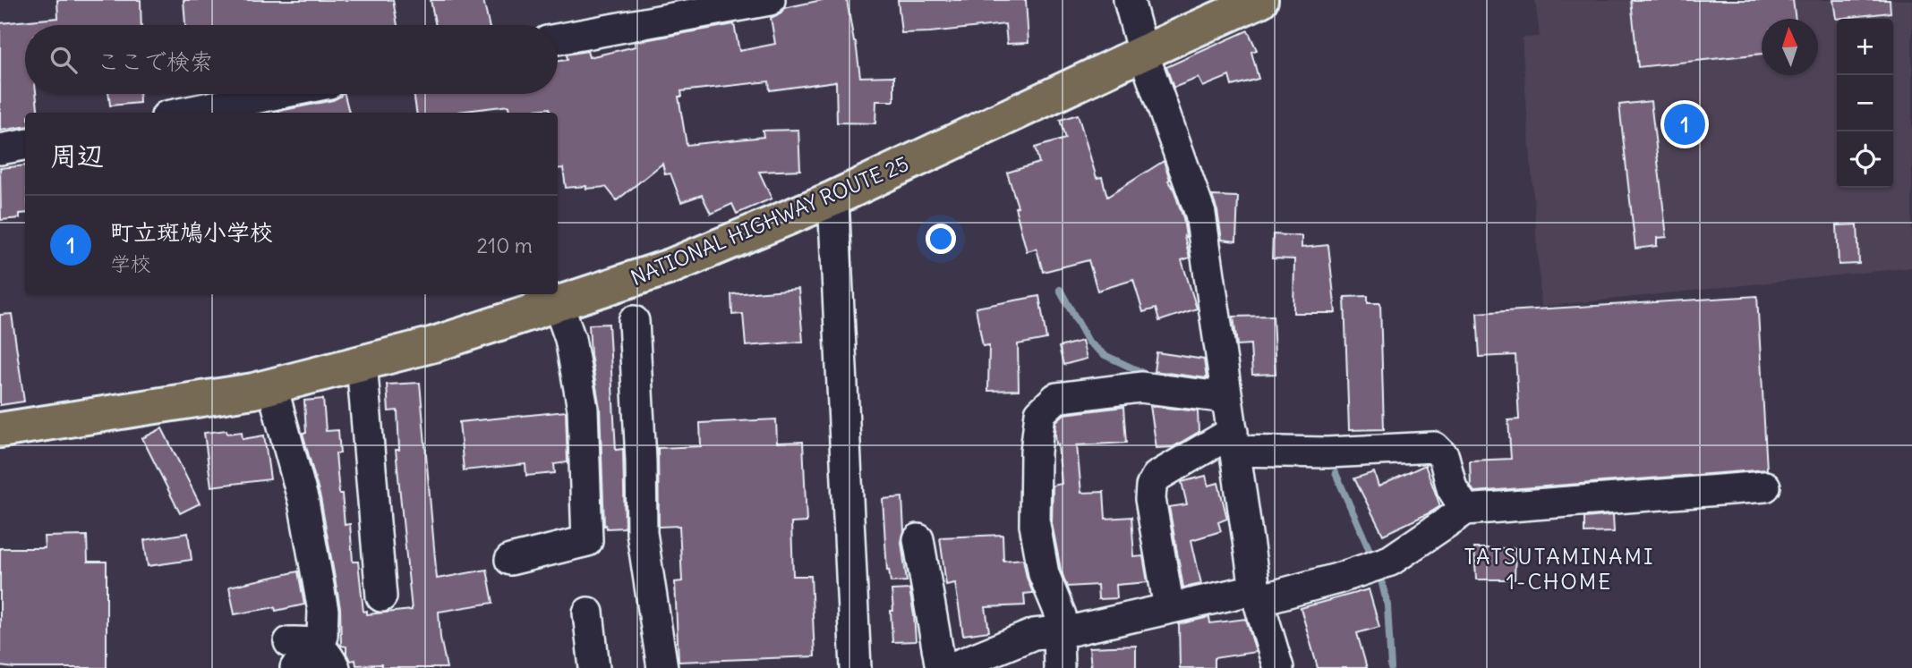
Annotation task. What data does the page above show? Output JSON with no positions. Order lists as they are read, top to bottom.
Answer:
{
  "streets": {
    "highway": ["NATIONAL HIGHWAY ROUTE 25"]
  },
  "districts": ["TATSUTAMINAMI 1-CHOME"],
  "north": "top",
  "page": {
    "map_buttons": ["+", "−"],
    "search": "ここで検索",
    "pins": "1",
    "heading": "周辺",
    "list": [
      {
        "mark": "1",
        "name": "町立斑鳩小学校",
        "note": "学校",
        "value": "210 m"
      }
    ]
  }
}
